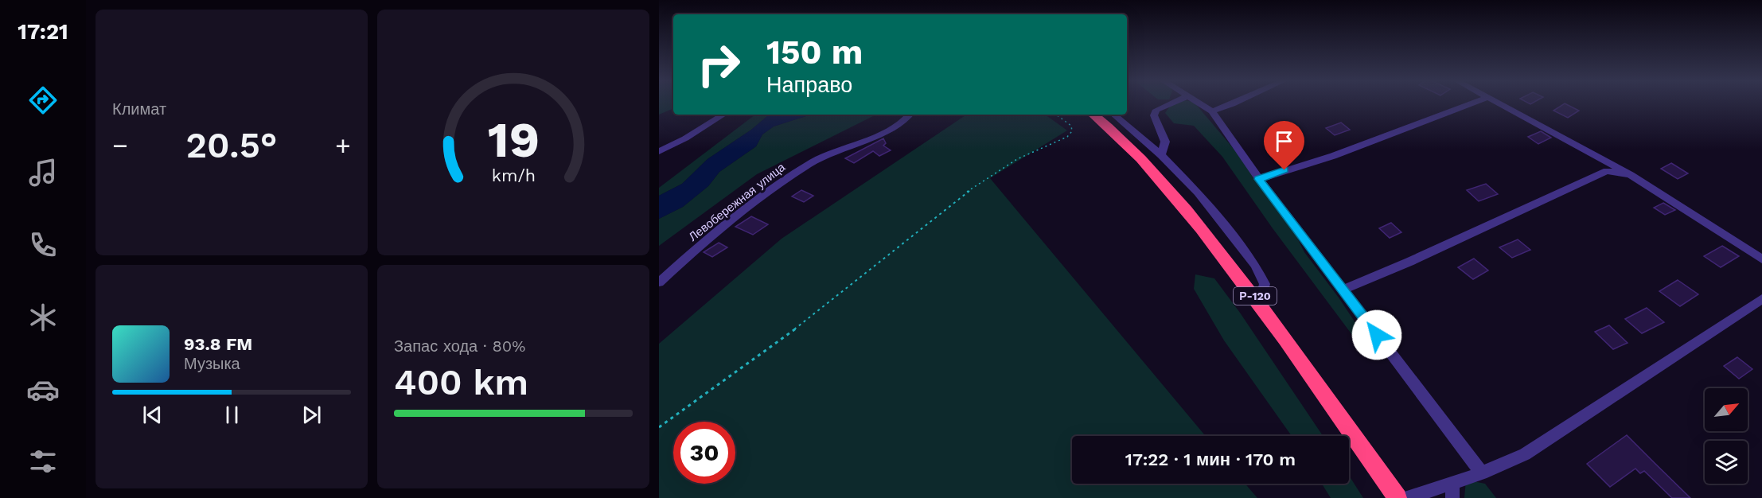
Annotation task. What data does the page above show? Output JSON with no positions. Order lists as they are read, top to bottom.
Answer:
{
  "streets": {
    "highway": ["Р-120"],
    "street": ["Левобережная улица"]
  },
  "north": "top right",
  "page": {
    "tabs": "17:21",
    "tile": [
      "Климат",
      ["Запас хода · 80%", "400 km"]
    ],
    "turn": ["150 m", "Направо"],
    "heat": ["−", "20.5°", "+"],
    "song": ["93.8 FM", "Музыка"],
    "limit": "30",
    "trip": "17:22 · 1 мин · 170 m",
    "gauge": ["19", "km/h"]
  }
}
